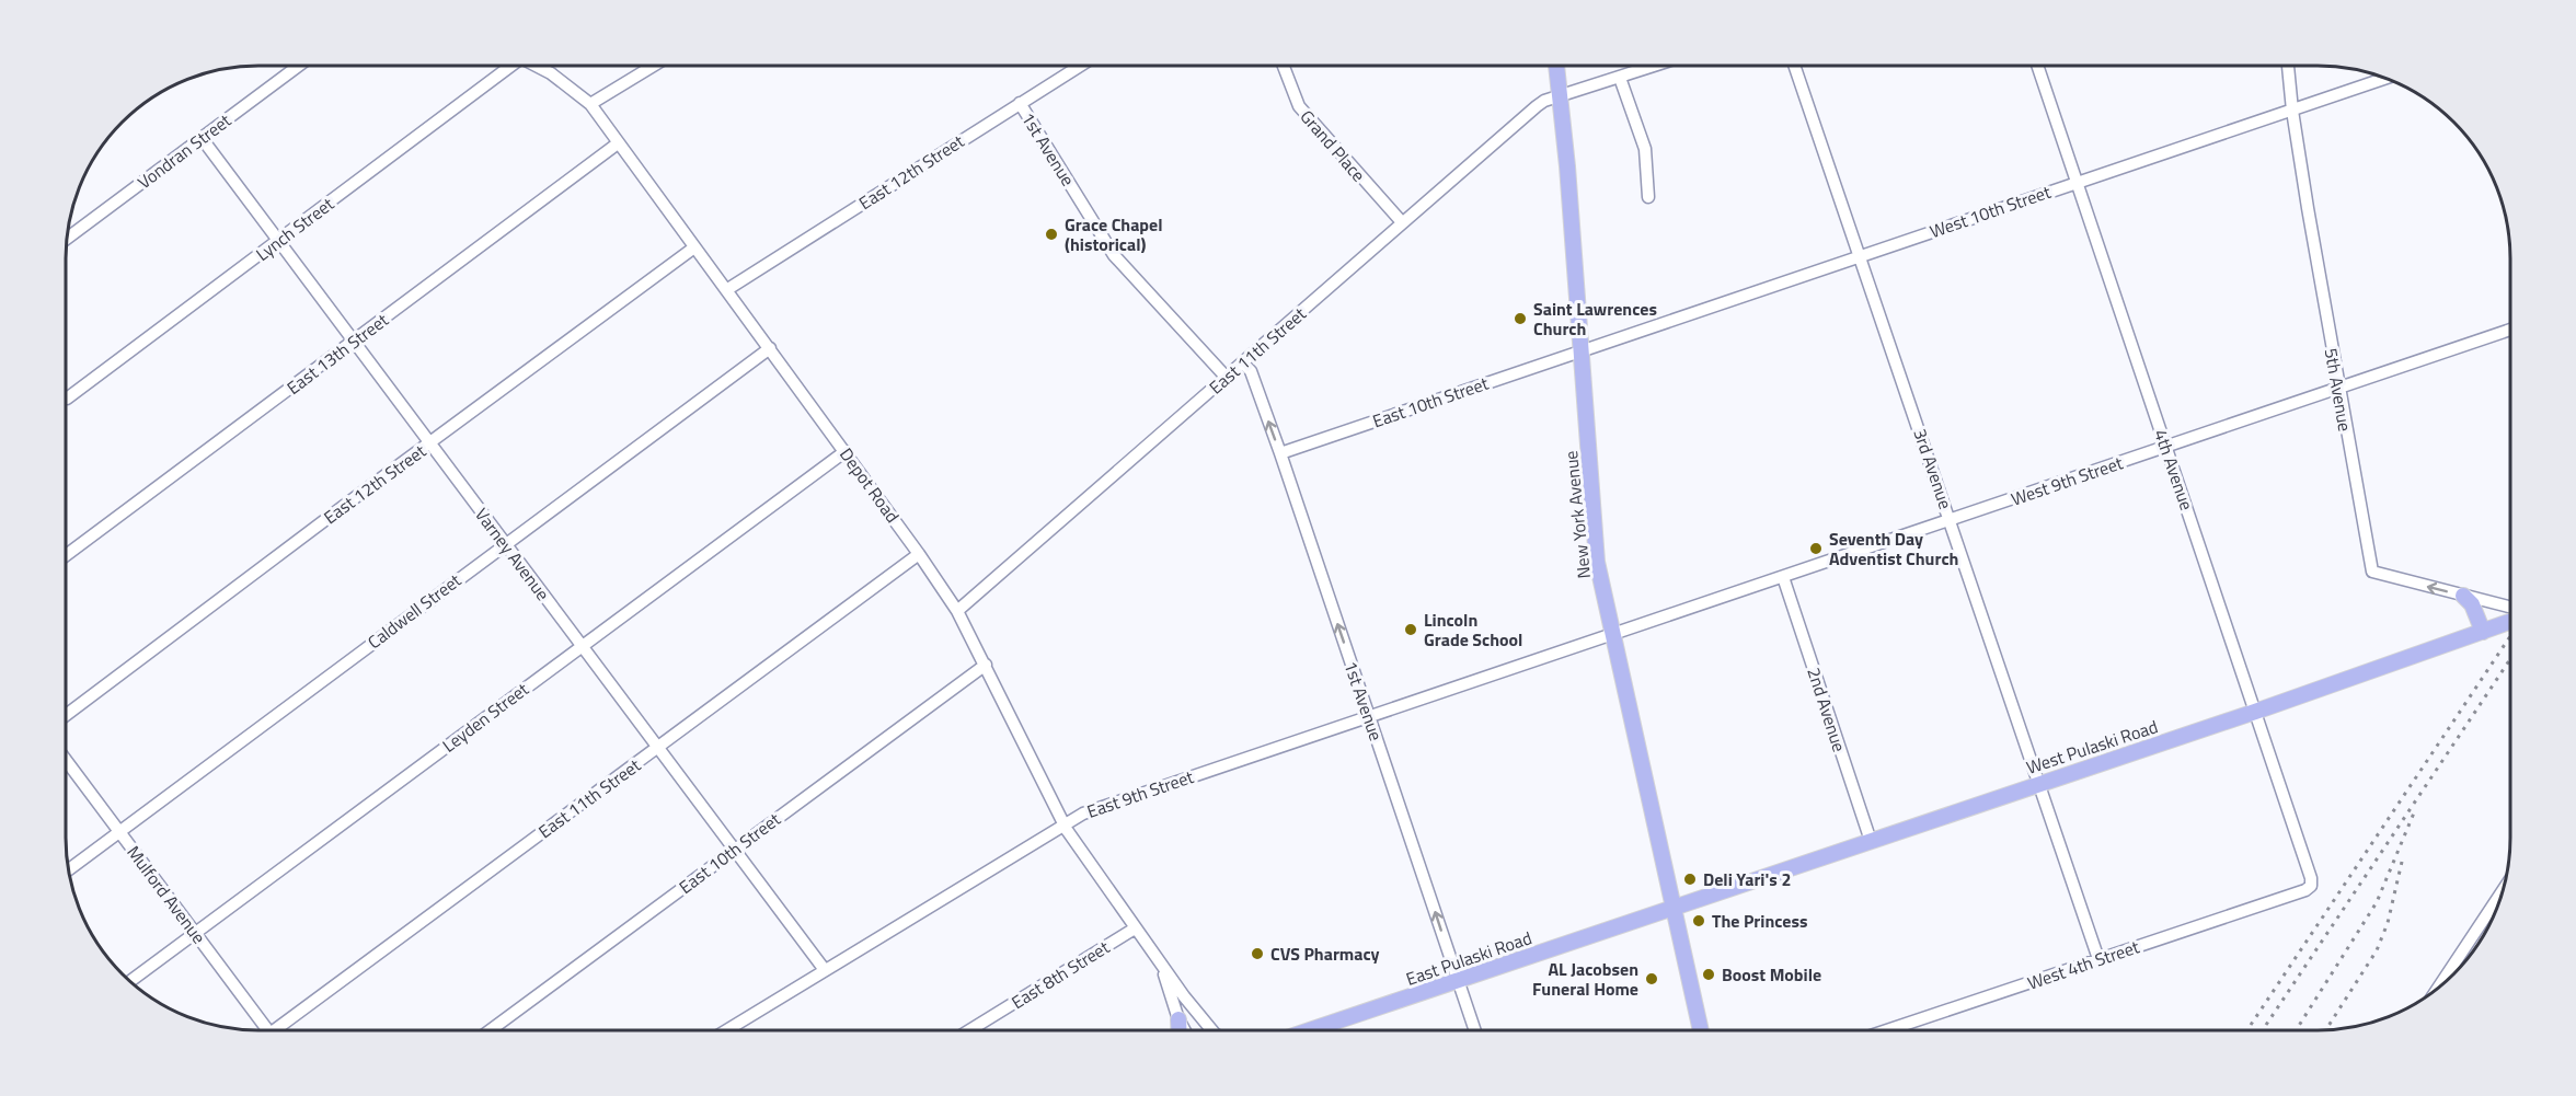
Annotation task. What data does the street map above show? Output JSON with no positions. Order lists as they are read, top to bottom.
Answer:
{
  "streets": {
    "main road": ["New York Avenue", "West Pulaski Road", "East Pulaski Road"],
    "street": [
      "Grand Place",
      "1st Avenue",
      "Vondran Street",
      "East 12th Street",
      "West 10th Street",
      "Lynch Street",
      "East 11th Street",
      "East 13th Street",
      "5th Avenue",
      "East 10th Street",
      "3rd Avenue",
      "4th Avenue",
      "West 9th Street",
      "Depot Road",
      "Varney Avenue",
      "Caldwell Street",
      "2nd Avenue",
      "Leyden Street",
      "East 9th Street",
      "Mulford Avenue",
      "West 4th Street",
      "East 8th Street"
    ]
  },
  "crossings": [
    ["Grand Place", "East 11th Street"],
    ["1st Avenue", "East 12th Street"],
    ["1st Avenue", "East 11th Street"],
    ["1st Avenue", "East 10th Street"],
    ["1st Avenue", "East 9th Street"],
    ["1st Avenue", "East Pulaski Road"],
    ["Vondran Street", "Varney Avenue"],
    ["East 12th Street", "Depot Road"],
    ["East 12th Street", "Varney Avenue"],
    ["West 10th Street", "5th Avenue"],
    ["West 10th Street", "East 10th Street"],
    ["West 10th Street", "3rd Avenue"],
    ["West 10th Street", "4th Avenue"],
    ["West 10th Street", "New York Avenue"],
    ["Lynch Street", "Varney Avenue"],
    ["East 11th Street", "Depot Road"],
    ["East 11th Street", "New York Avenue"],
    ["East 11th Street", "Varney Avenue"],
    ["East 13th Street", "Depot Road"],
    ["East 13th Street", "Varney Avenue"],
    ["5th Avenue", "West 9th Street"],
    ["East 10th Street", "Depot Road"],
    ["East 10th Street", "New York Avenue"],
    ["East 10th Street", "Varney Avenue"],
    ["3rd Avenue", "West 9th Street"],
    ["3rd Avenue", "West Pulaski Road"],
    ["3rd Avenue", "West 4th Street"],
    ["4th Avenue", "West 9th Street"],
    ["4th Avenue", "West Pulaski Road"],
    ["4th Avenue", "West 4th Street"],
    ["West 9th Street", "New York Avenue"],
    ["West 9th Street", "2nd Avenue"],
    ["West 9th Street", "East 9th Street"],
    ["Depot Road", "Caldwell Street"],
    ["Depot Road", "Leyden Street"],
    ["Depot Road", "East 9th Street"],
    ["Depot Road", "East 8th Street"],
    ["New York Avenue", "West Pulaski Road"],
    ["New York Avenue", "East 9th Street"],
    ["New York Avenue", "East Pulaski Road"],
    ["Varney Avenue", "Caldwell Street"],
    ["Varney Avenue", "Leyden Street"],
    ["Varney Avenue", "East 9th Street"],
    ["Caldwell Street", "Mulford Avenue"],
    ["2nd Avenue", "West Pulaski Road"],
    ["Leyden Street", "Mulford Avenue"],
    ["West Pulaski Road", "East Pulaski Road"]
  ],
  "one_way": ["1st Avenue", "5th Avenue"],
  "places": [
    "Grace Chapel (historical)",
    "Saint Lawrences Church",
    "Seventh Day Adventist Church",
    "Lincoln Grade School",
    "Deli Yari's 2",
    "The Princess",
    "CVS Pharmacy",
    "Boost Mobile",
    "AL Jacobsen Funeral Home"
  ]
}
